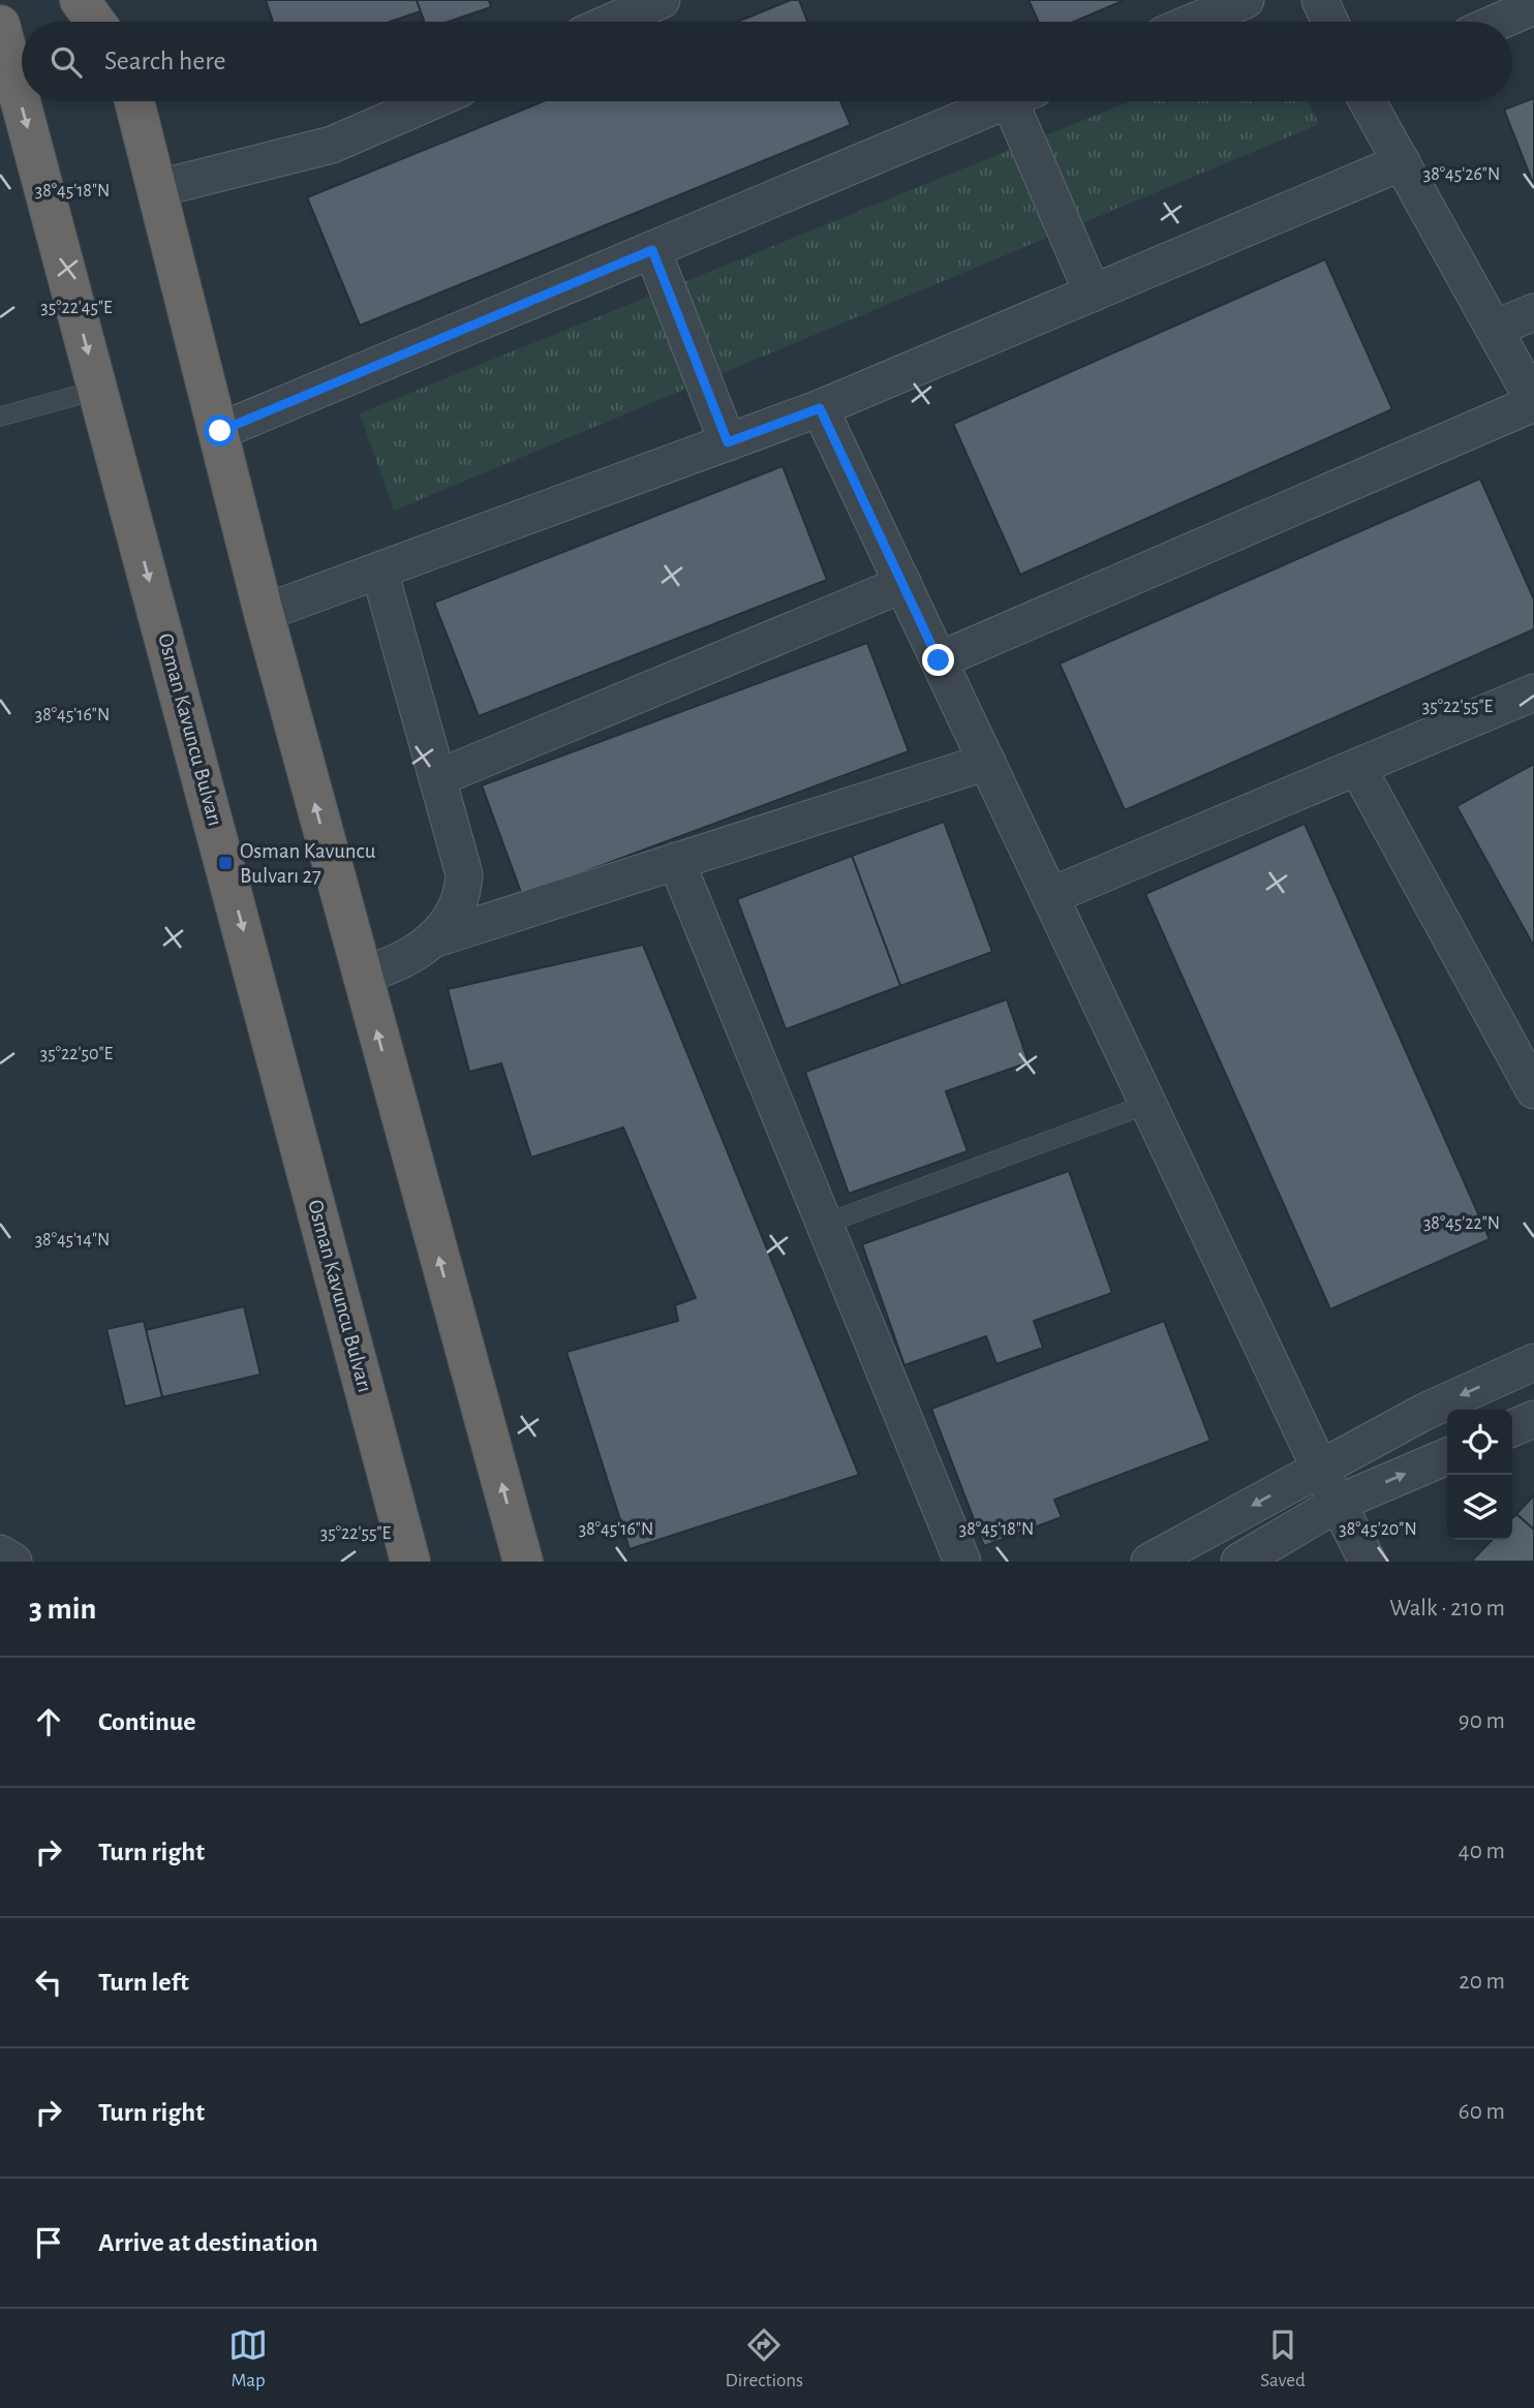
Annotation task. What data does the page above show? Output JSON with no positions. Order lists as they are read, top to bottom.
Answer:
{
  "streets": {
    "highway": ["Osman Kavuncu Bulvarı"]
  },
  "places": {
    "transit": ["Osman Kavuncu Bulvarı 27"]
  },
  "page": {
    "search": "Search here",
    "heading": ["3 min", "Walk · 210 m"],
    "list": [
      ["Continue", "90 m"],
      ["Turn right", "40 m"],
      ["Turn left", "20 m"],
      ["Turn right", "60 m"],
      "Arrive at destination"
    ],
    "nav": ["Map", "Directions", "Saved"]
  },
  "coordinates": [
    "38°45'26\"N",
    "38°45'18\"N",
    "35°22'45\"E",
    "35°22'55\"E",
    "38°45'16\"N",
    "35°22'50\"E",
    "38°45'22\"N",
    "38°45'14\"N",
    "38°45'20\"N"
  ]
}
